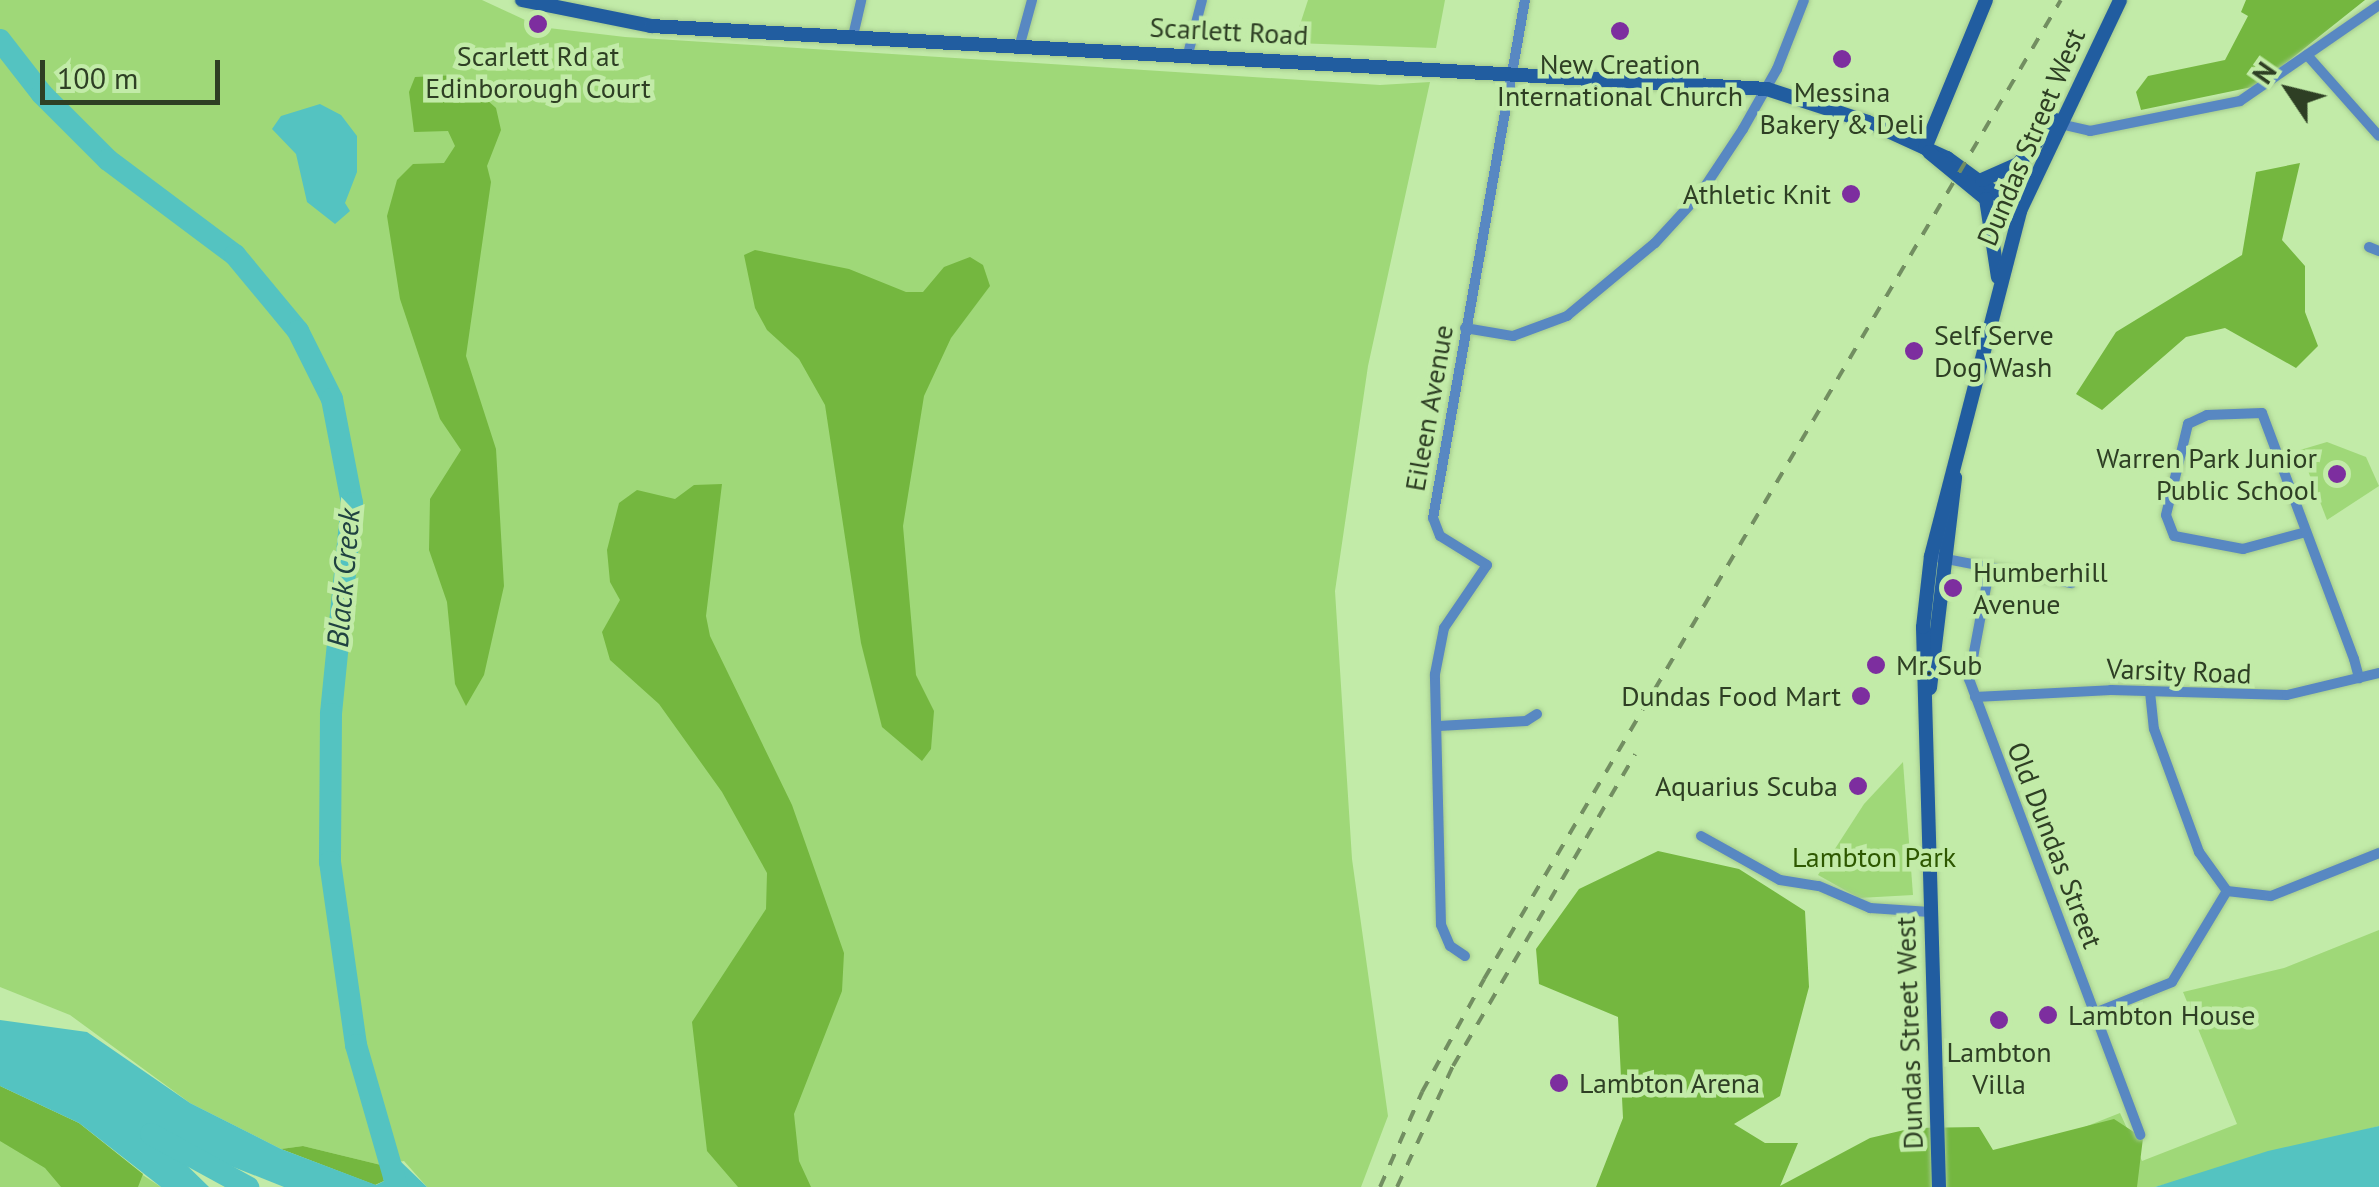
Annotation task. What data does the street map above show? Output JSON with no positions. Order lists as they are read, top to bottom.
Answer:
{
  "streets": {
    "main road": ["Scarlett Road", "Dundas Street West"],
    "street": ["Eileen Avenue", "Varsity Road", "Old Dundas Street"]
  },
  "crossings": [
    ["Scarlett Road", "Dundas Street West"],
    ["Scarlett Road", "Eileen Avenue"],
    ["Varsity Road", "Old Dundas Street"]
  ],
  "water": ["Black Creek"],
  "parks": ["Lambton Park"],
  "places": [
    "Scarlett Rd at Edinborough Court",
    "New Creation International Church",
    "Messina Bakery & Deli",
    "Athletic Knit",
    "Self Serve Dog Wash",
    "Warren Park Junior Public School",
    "Humberhill Avenue",
    "Mr. Sub",
    "Dundas Food Mart",
    "Aquarius Scuba",
    "Lambton House",
    "Lambton Villa",
    "Lambton Arena"
  ],
  "scale_bar": "100 m",
  "north": "top left"
}
